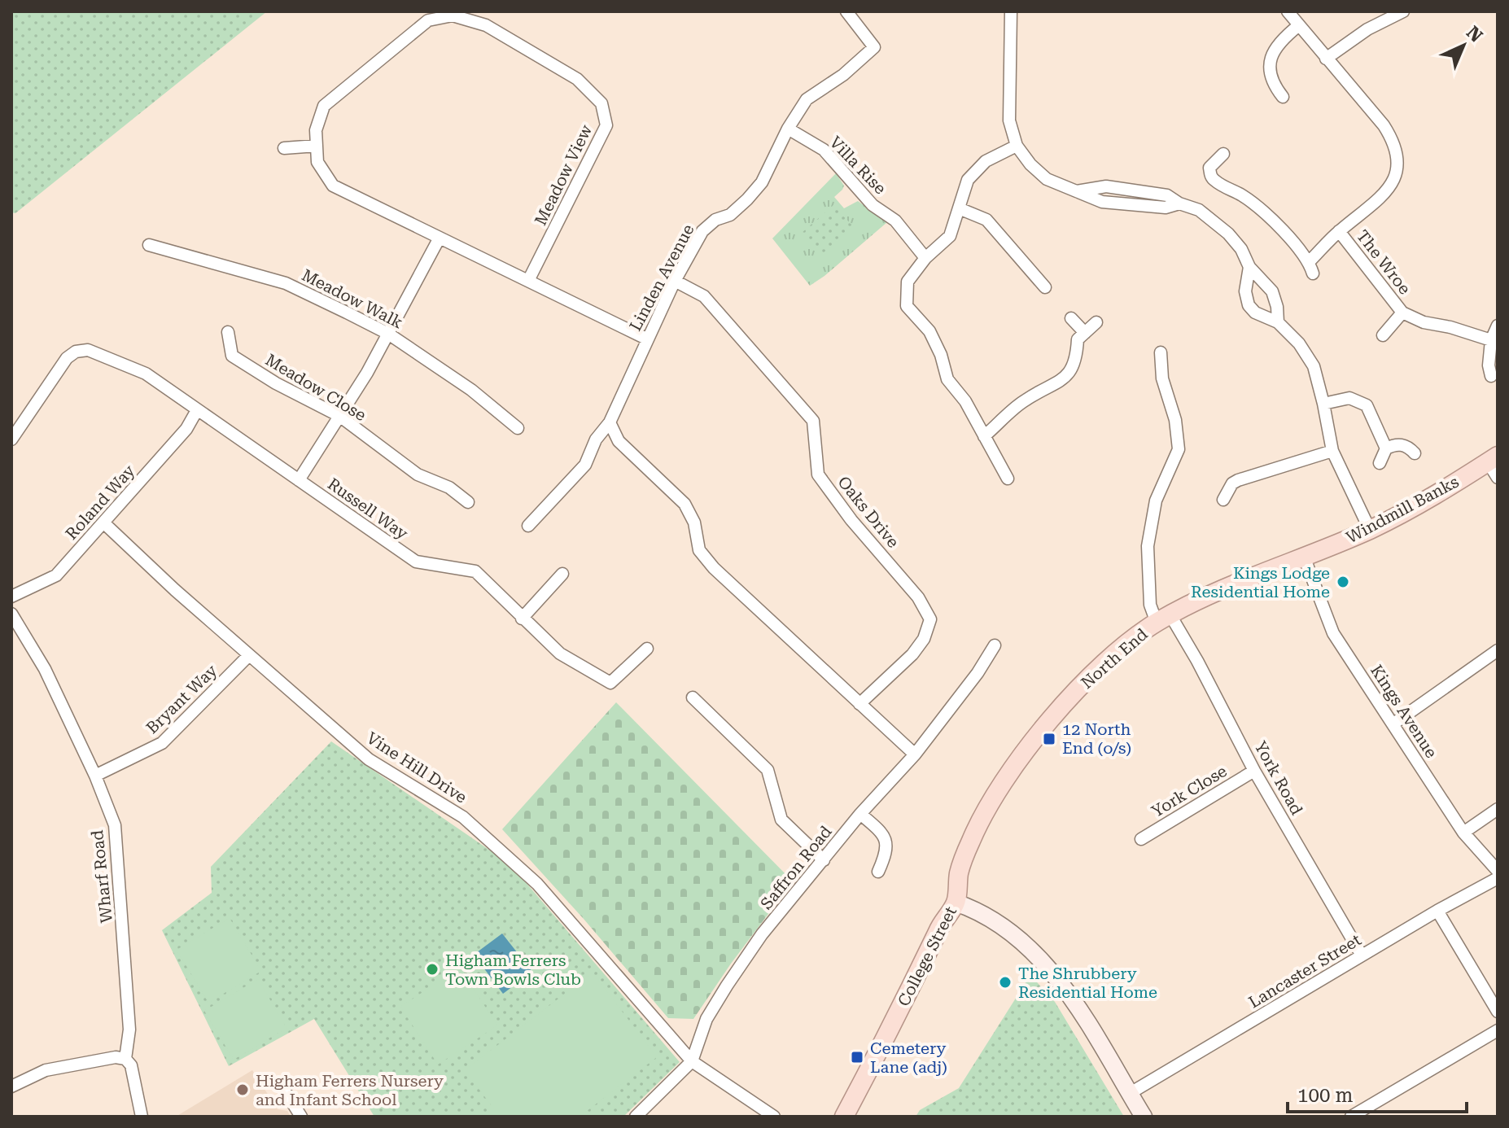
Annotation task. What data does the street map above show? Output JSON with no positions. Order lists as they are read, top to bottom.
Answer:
{
  "streets": {
    "main road": ["Windmill Banks", "North End", "College Street"],
    "street": [
      "Villa Rise",
      "Meadow View",
      "The Wroe",
      "Linden Avenue",
      "Meadow Walk",
      "Meadow Close",
      "Roland Way",
      "Russell Way",
      "Oaks Drive",
      "Bryant Way",
      "Kings Avenue",
      "Vine Hill Drive",
      "York Road",
      "York Close",
      "Saffron Road",
      "Wharf Road",
      "Lancaster Street"
    ]
  },
  "crossings": [
    ["Villa Rise", "Linden Avenue"],
    ["Meadow View", "Linden Avenue"],
    ["Linden Avenue", "Oaks Drive"],
    ["Roland Way", "Russell Way"],
    ["Roland Way", "Vine Hill Drive"],
    ["Windmill Banks", "North End"],
    ["Windmill Banks", "Kings Avenue"],
    ["North End", "Kings Avenue"],
    ["North End", "York Road"],
    ["North End", "College Street"],
    ["Bryant Way", "Vine Hill Drive"],
    ["Bryant Way", "Wharf Road"],
    ["Vine Hill Drive", "Saffron Road"],
    ["York Road", "York Close"],
    ["York Road", "Lancaster Street"]
  ],
  "places": {
    "other": [
      "Kings Lodge Residential Home",
      "Higham Ferrers Town Bowls Club",
      "The Shrubbery Residential Home",
      "Higham Ferrers Nursery and Infant School"
    ],
    "transit": ["12 North End (o/s)", "Cemetery Lane (adj)"]
  },
  "scale_bar": "100 m",
  "north": "top right"
}
